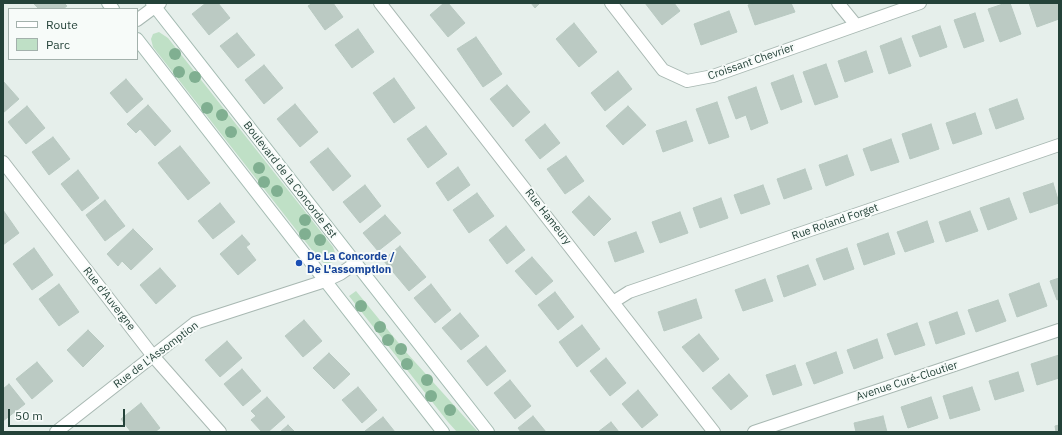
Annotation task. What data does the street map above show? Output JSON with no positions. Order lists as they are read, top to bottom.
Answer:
{
  "streets": {
    "street": [
      "Croissant Chevrier",
      "Boulevard de la Concorde Est",
      "Rue Hameury",
      "Rue Roland Forget",
      "Rue d'Auvergne",
      "Rue de L'Assomption",
      "Avenue Curé-Cloutier"
    ]
  },
  "crossings": [
    ["Boulevard de la Concorde Est", "Rue de L'Assomption"],
    ["Rue Hameury", "Rue Roland Forget"],
    ["Rue d'Auvergne", "Rue de L'Assomption"]
  ],
  "places": ["De La Concorde / De L'assomption"],
  "legend": ["Route", "Parc"],
  "scale_bar": "50 m"
}
